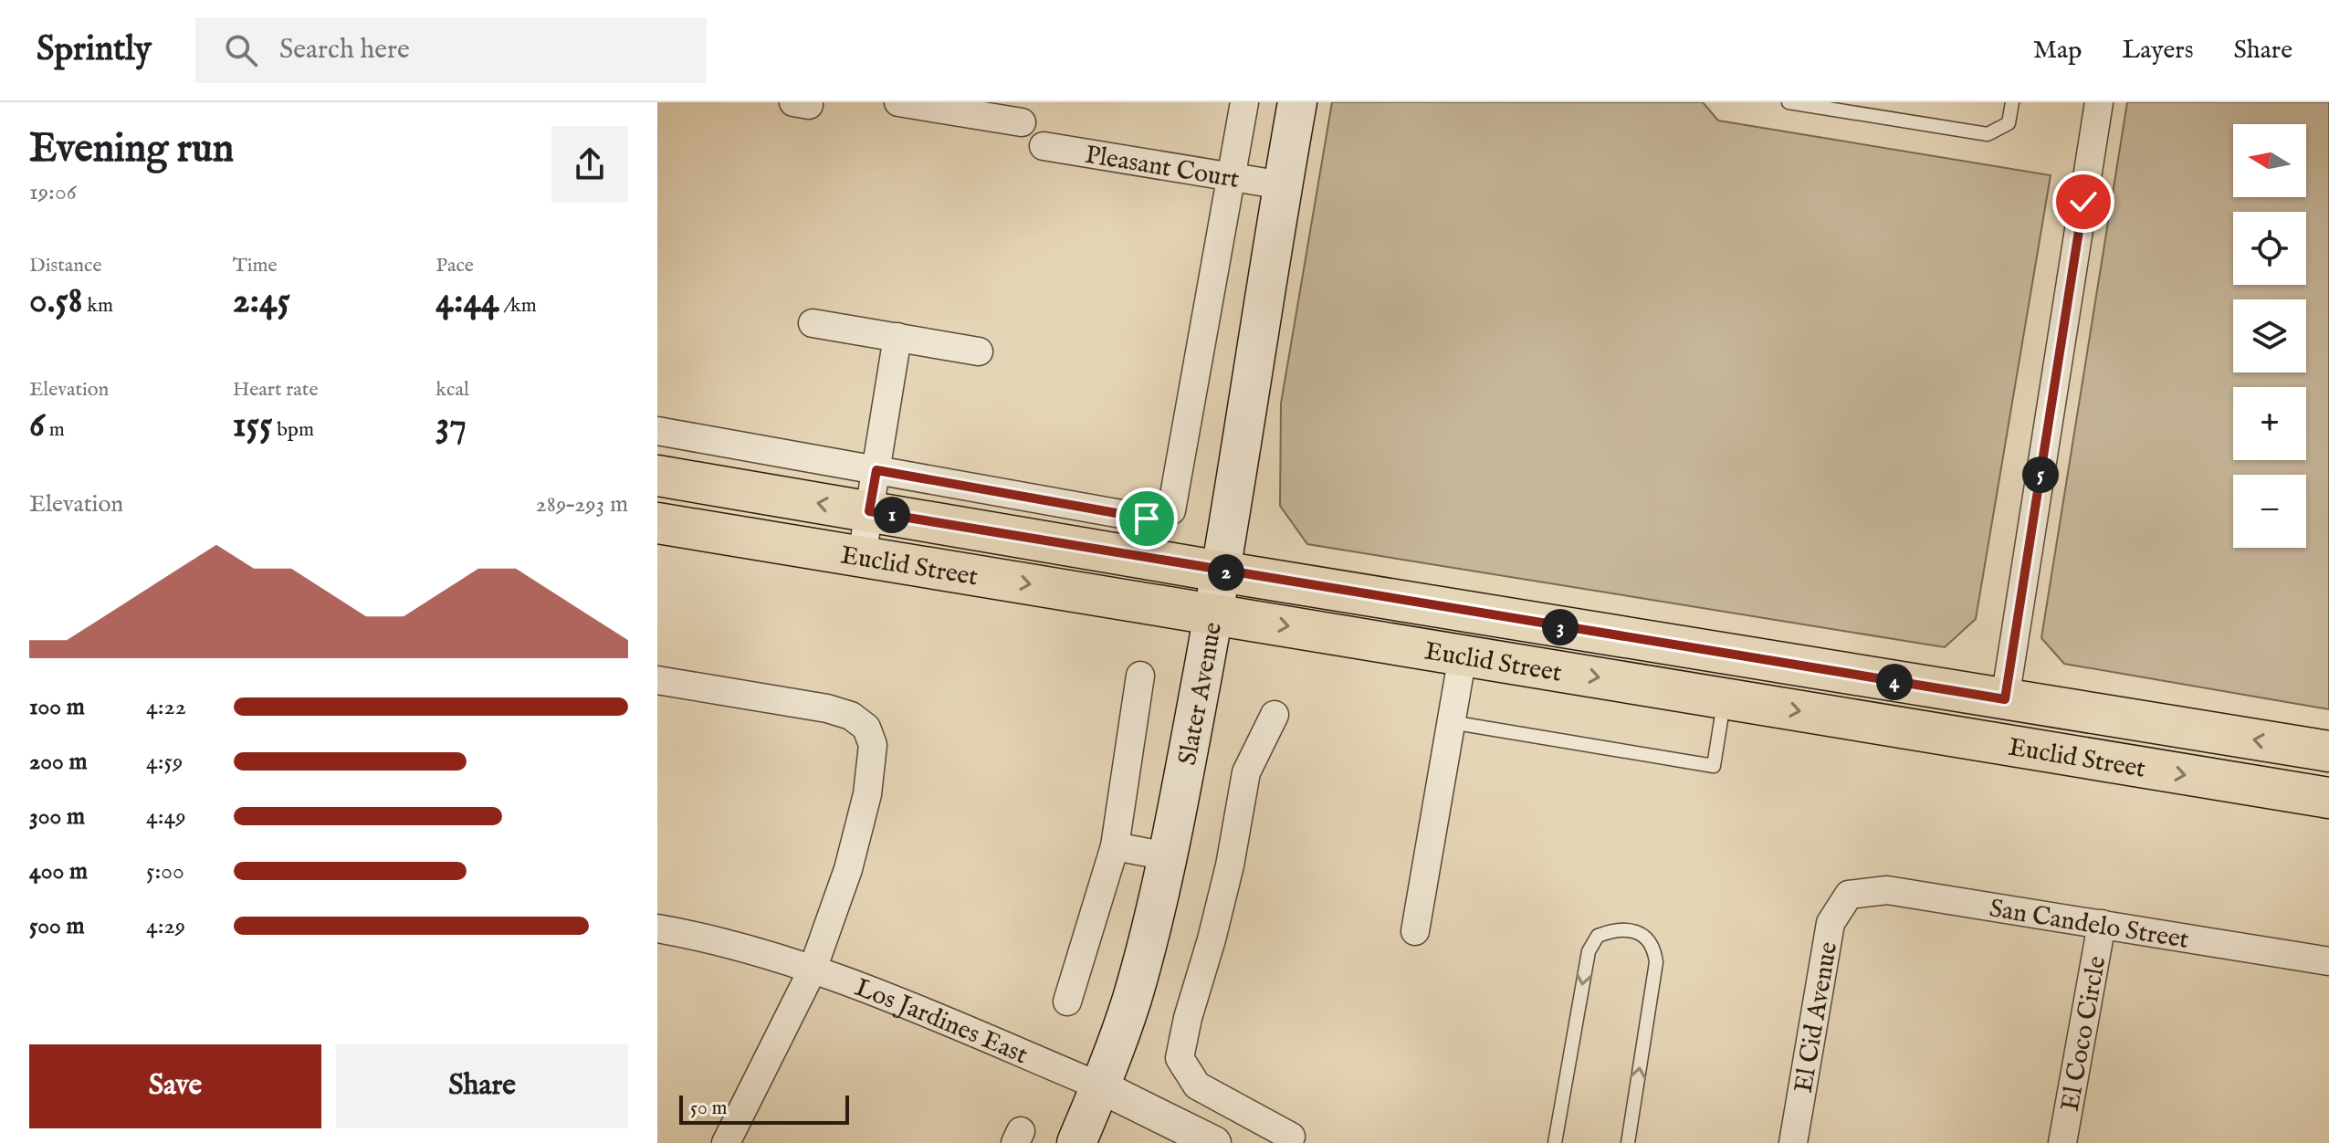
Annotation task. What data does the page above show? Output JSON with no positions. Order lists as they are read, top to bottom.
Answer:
{
  "streets": {
    "main road": ["Euclid Street", "Slater Avenue"],
    "street": [
      "Pleasant Court",
      "San Candelo Street",
      "El Cid Avenue",
      "Los Jardines East",
      "El Coco Circle"
    ]
  },
  "crossings": [
    ["Pleasant Court", "Slater Avenue"],
    ["Euclid Street", "Slater Avenue"],
    ["Slater Avenue", "Los Jardines East"],
    ["San Candelo Street", "El Cid Avenue"],
    ["San Candelo Street", "El Coco Circle"]
  ],
  "scale_bar": "50 m",
  "north": "left",
  "page": {
    "header": "Sprintly",
    "search": "Search here",
    "nav": ["Map", "Layers", "Share"],
    "heading": ["Evening run", "19:06"],
    "map_buttons": ["+", "−"],
    "stats": [
      ["Distance", "0.58 km"],
      ["Time", "2:45"],
      ["Pace", "4:44 /km"],
      ["Elevation", "6 m"],
      ["Heart rate", "155 bpm"],
      ["kcal", "37"]
    ],
    "pins": [
      "5",
      "1",
      "2",
      "3",
      "4"
    ],
    "chart": ["Elevation", "289–293 m"],
    "list": [
      {
        "name": "100 m",
        "note": "4:22"
      },
      {
        "name": "200 m",
        "note": "4:59"
      },
      {
        "name": "300 m",
        "note": "4:49"
      },
      {
        "name": "400 m",
        "note": "5:00"
      },
      {
        "name": "500 m",
        "note": "4:29"
      }
    ],
    "buttons": ["Save", "Share"],
    "scale": "50 m"
  }
}
